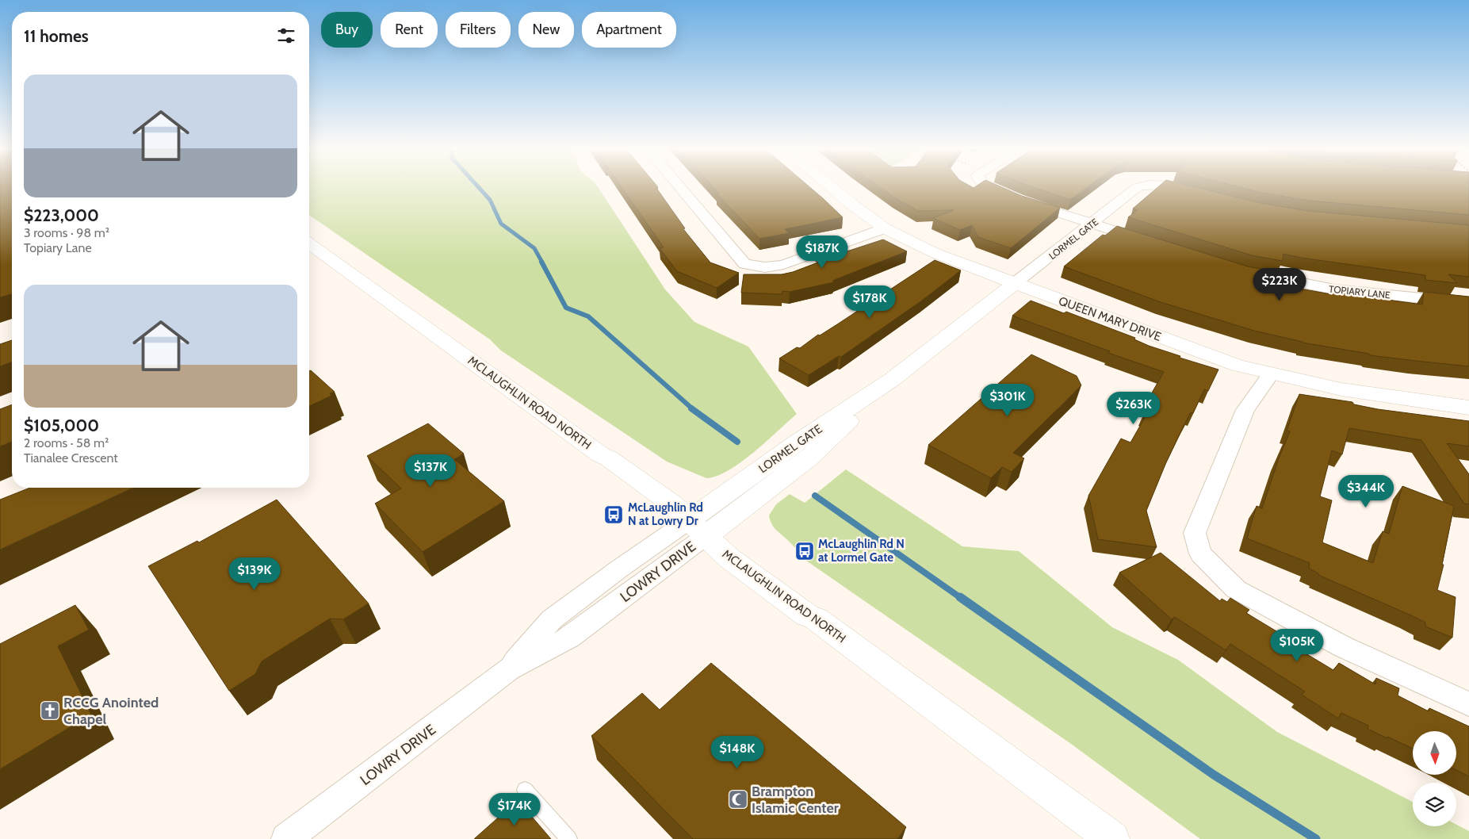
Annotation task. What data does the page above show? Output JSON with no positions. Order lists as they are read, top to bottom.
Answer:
{
  "streets": {
    "street": [
      "LORMEL GATE",
      "TOPIARY LANE",
      "QUEEN MARY DRIVE",
      "MCLAUGHLIN ROAD NORTH",
      "LOWRY DRIVE"
    ]
  },
  "crossings": [
    ["LORMEL GATE", "QUEEN MARY DRIVE"],
    ["LORMEL GATE", "MCLAUGHLIN ROAD NORTH"],
    ["LORMEL GATE", "LOWRY DRIVE"],
    ["MCLAUGHLIN ROAD NORTH", "LOWRY DRIVE"]
  ],
  "places": {
    "bus stop": ["McLaughlin Rd N at Lowry Dr", "McLaughlin Rd N at Lormel Gate"],
    "church": ["RCCG Anointed Chapel"],
    "mosque": ["Brampton Islamic Center"]
  },
  "north": "bottom",
  "page": {
    "chip": [
      "Buy",
      "Rent",
      "Filters",
      "New",
      "Apartment"
    ],
    "heading": "11 homes",
    "list": [
      {
        "name": "$223,000",
        "note": "3 rooms · 98 m² · Topiary Lane"
      },
      {
        "name": "$105,000",
        "note": "2 rooms · 58 m² · Tianalee Crescent"
      }
    ],
    "price": [
      "$187K",
      "$223K",
      "$178K",
      "$301K",
      "$263K",
      "$137K",
      "$344K",
      "$139K",
      "$105K",
      "$148K",
      "$174K"
    ]
  }
}
